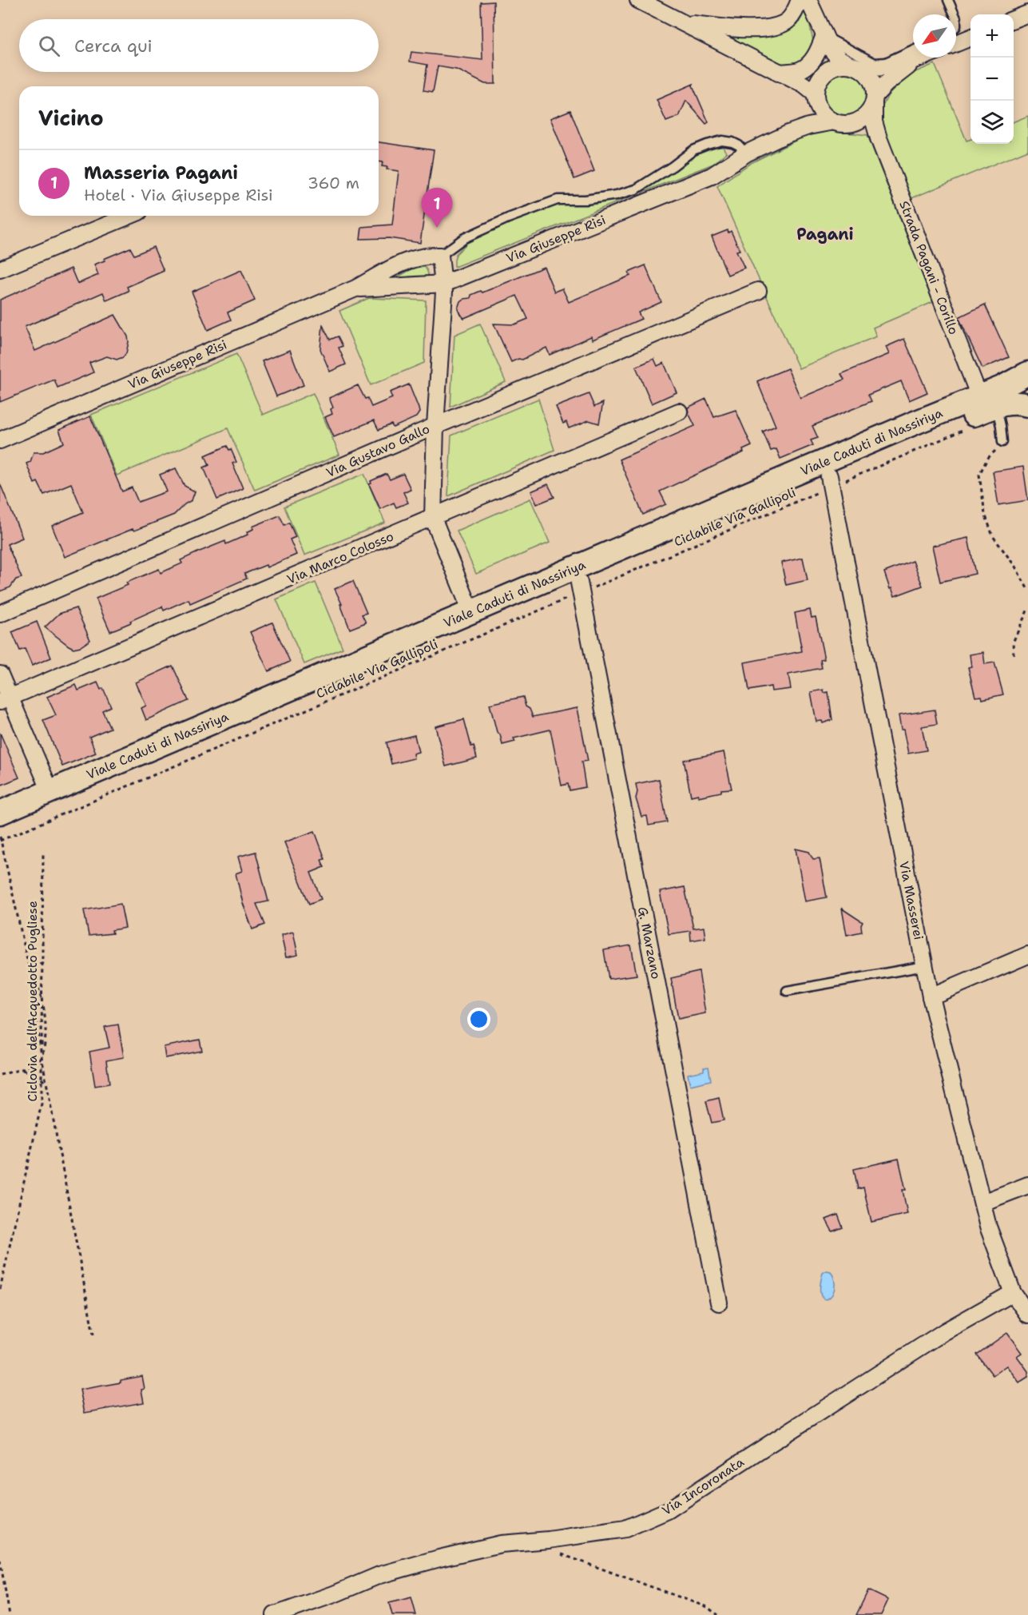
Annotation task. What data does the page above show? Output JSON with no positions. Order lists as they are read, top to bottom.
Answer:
{
  "streets": {
    "main road": ["Viale Caduti di Nassiriya"],
    "street": [
      "Via Giuseppe Risi",
      "Strada Pagani - Corillo",
      "Via Gustavo Gallo",
      "Via Marco Colosso",
      "Via Masserei",
      "G. Marzano",
      "Via Incoronata"
    ],
    "path": ["Ciclabile Via Gallipoli", "Ciclovia dell'Acquedotto Pugliese"]
  },
  "crossings": [
    ["Via Giuseppe Risi", "Strada Pagani - Corillo"],
    ["Strada Pagani - Corillo", "Viale Caduti di Nassiriya"],
    ["Viale Caduti di Nassiriya", "Ciclabile Via Gallipoli"],
    ["Viale Caduti di Nassiriya", "Via Masserei"],
    ["Viale Caduti di Nassiriya", "G. Marzano"],
    ["Ciclabile Via Gallipoli", "Via Masserei"],
    ["Ciclabile Via Gallipoli", "G. Marzano"],
    ["Via Masserei", "Via Incoronata"]
  ],
  "districts": ["Pagani"],
  "north": "bottom left",
  "page": {
    "map_buttons": ["+", "−"],
    "search": "Cerca qui",
    "heading": "Vicino",
    "list": [
      {
        "mark": "1",
        "name": "Masseria Pagani",
        "note": "Hotel · Via Giuseppe Risi",
        "value": "360 m"
      }
    ],
    "pins": "1"
  }
}
